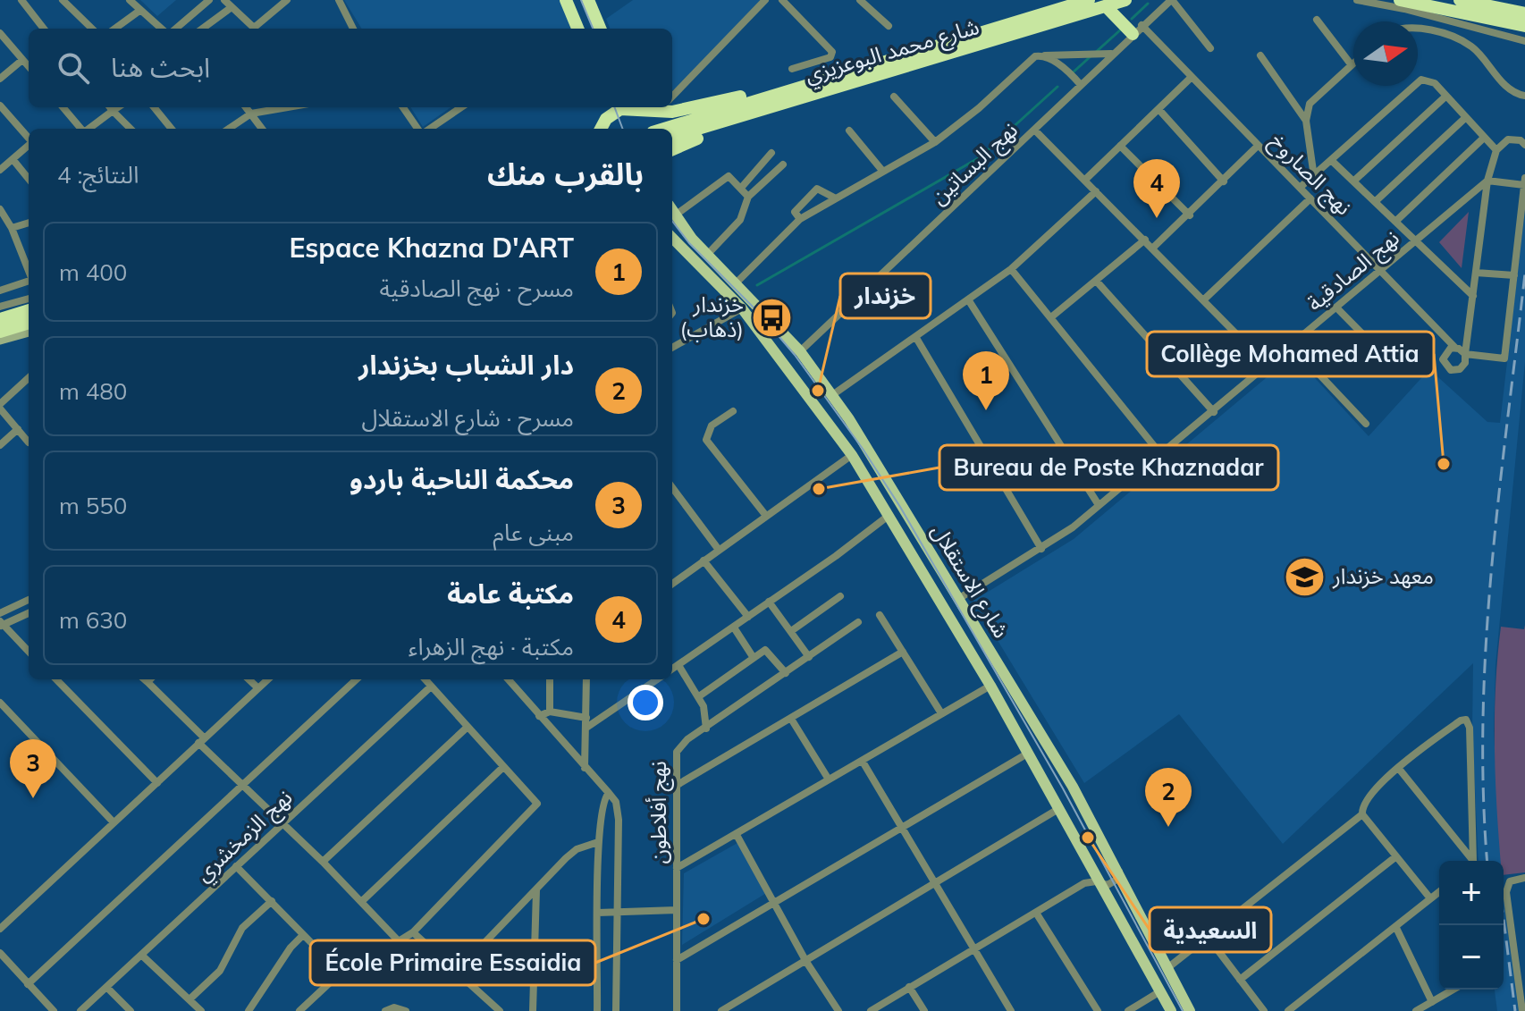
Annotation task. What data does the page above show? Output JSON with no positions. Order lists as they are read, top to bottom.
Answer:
{
  "streets": {
    "highway": ["شارع محمد البوعزيزي"],
    "main road": ["شارع الاستقلال"],
    "street": [
      "نهج البساتين",
      "نهج الصاروخ",
      "نهج الصادقية",
      "نهج أفلاطون",
      "نهج الزمخشري"
    ]
  },
  "crossings": [
    ["نهج البساتين", "نهج الصاروخ"],
    ["نهج البساتين", "شارع الاستقلال"],
    ["نهج الصاروخ", "نهج الصادقية"],
    ["نهج الصادقية", "شارع الاستقلال"]
  ],
  "places": {
    "bus stop": ["خزندار (ذهاب)"],
    "other": [
      "خزندار",
      "Collège Mohamed Attia",
      "Bureau de Poste Khaznadar",
      "السعيدية",
      "École Primaire Essaidia"
    ],
    "school or university": ["معهد خزندار"]
  },
  "north": "right",
  "page": {
    "search": "ابحث هنا",
    "heading": ["بالقرب منك", "النتائج: 4"],
    "pins": [
      "4",
      "1",
      "3",
      "2"
    ],
    "list": [
      {
        "mark": "1",
        "name": "Espace Khazna D'ART",
        "note": "مسرح · نهج الصادقية",
        "value": "400 m"
      },
      {
        "mark": "2",
        "name": "دار الشباب بخزندار",
        "note": "مسرح · شارع الاستقلال",
        "value": "480 m"
      },
      {
        "mark": "3",
        "name": "محكمة الناحية باردو",
        "note": "مبنى عام",
        "value": "550 m"
      },
      {
        "mark": "4",
        "name": "مكتبة عامة",
        "note": "مكتبة · نهج الزهراء",
        "value": "630 m"
      }
    ],
    "map_buttons": ["+", "−"]
  }
}
